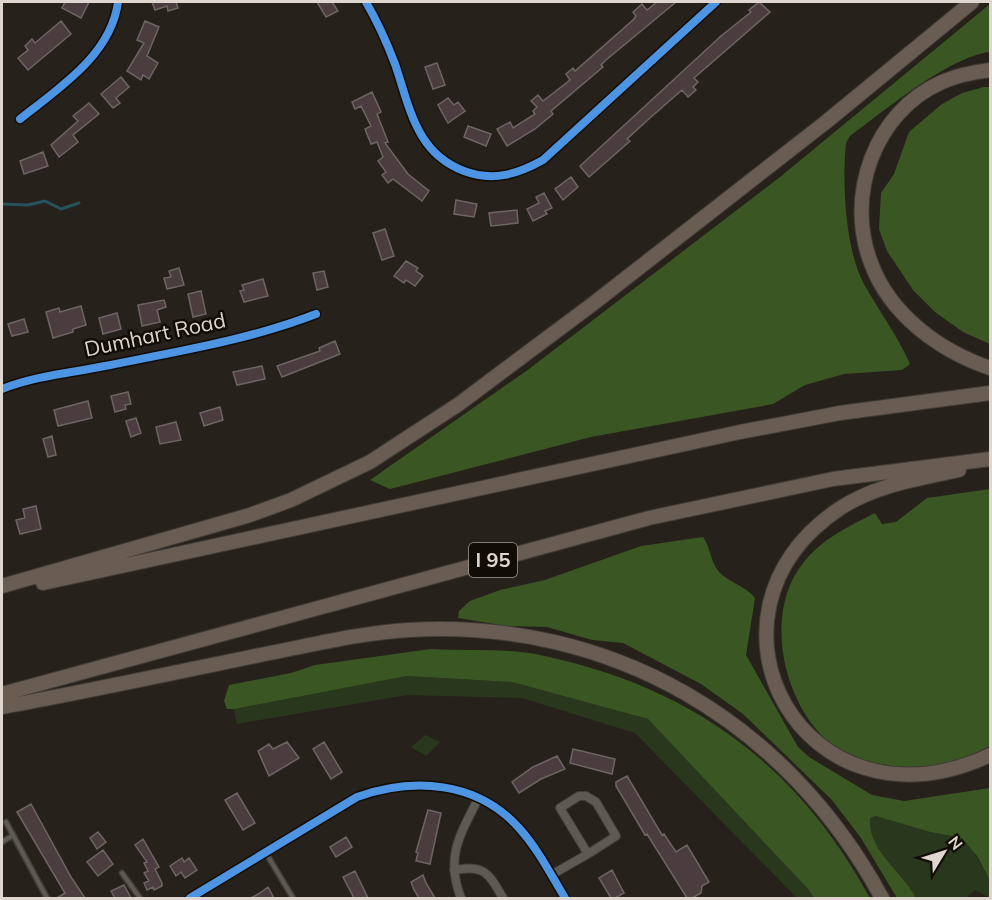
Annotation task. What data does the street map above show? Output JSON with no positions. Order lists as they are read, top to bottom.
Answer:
{
  "streets": {
    "highway": ["I 95"],
    "street": ["Dumhart Road"]
  },
  "north": "top right"
}
